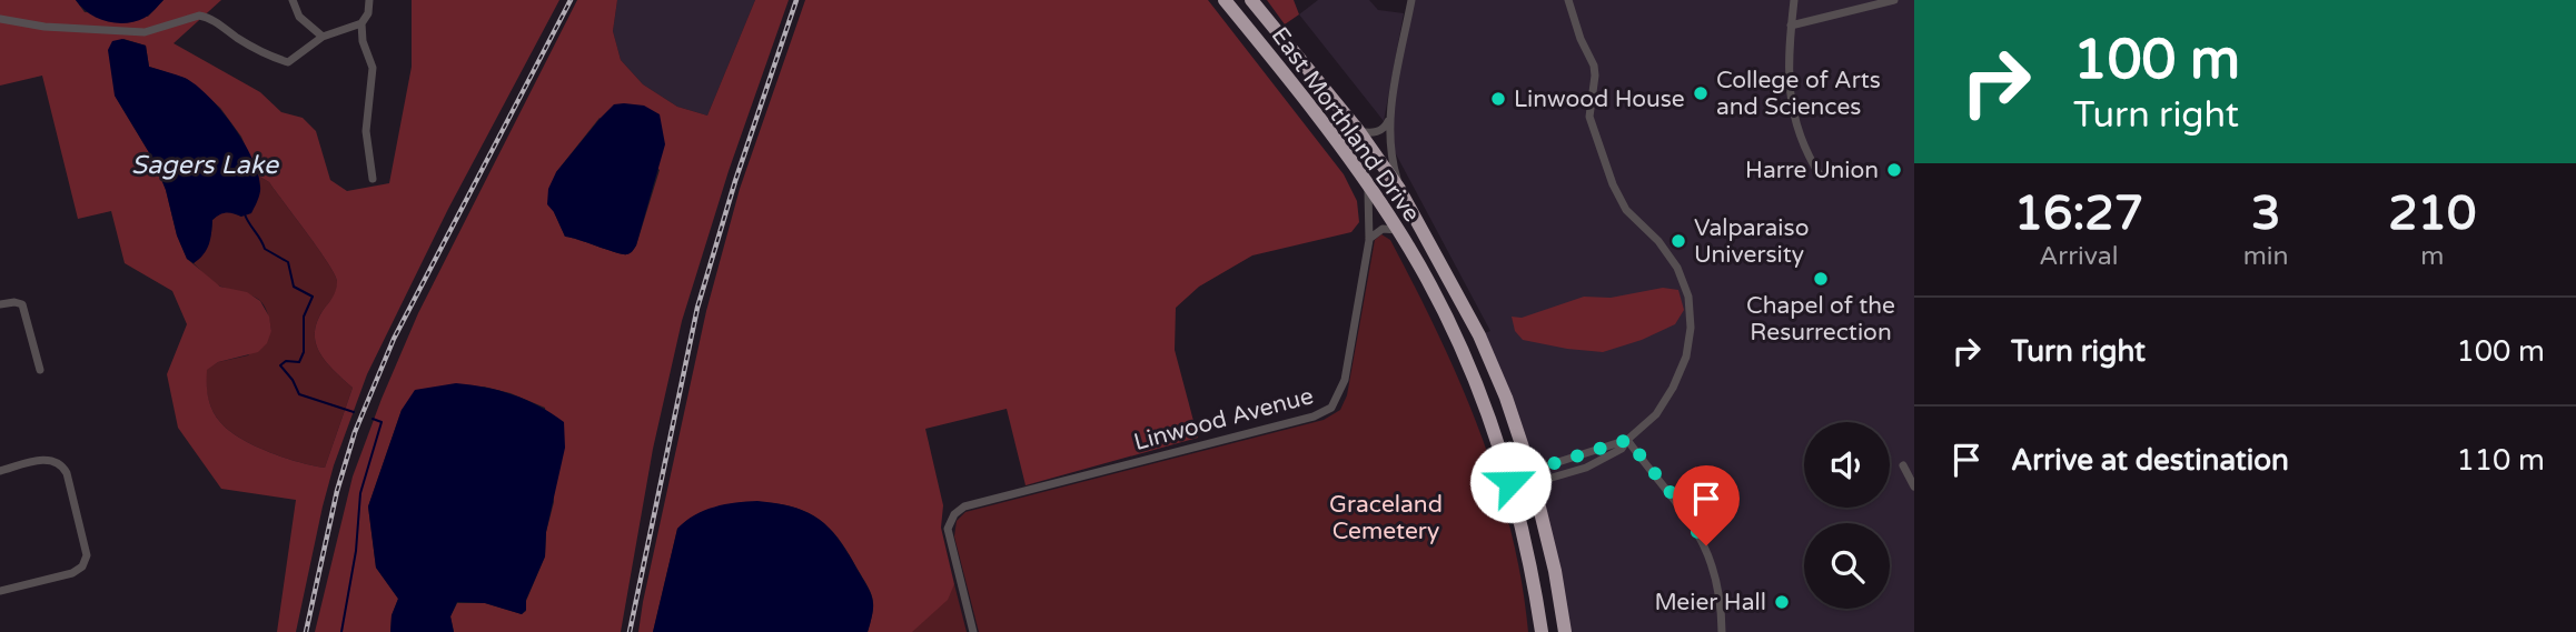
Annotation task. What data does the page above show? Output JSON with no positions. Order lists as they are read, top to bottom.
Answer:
{
  "streets": {
    "highway": ["East Morthland Drive"],
    "street": ["Linwood Avenue"]
  },
  "crossings": [
    ["East Morthland Drive", "Linwood Avenue"]
  ],
  "water": ["Sagers Lake"],
  "parks": ["Graceland Cemetery"],
  "places": [
    "College of Arts and Sciences",
    "Linwood House",
    "Harre Union",
    "Valparaiso University",
    "Chapel of the Resurrection",
    "Meier Hall"
  ],
  "page": {
    "turn": ["100 m", "Turn right"],
    "eta": [
      "16:27",
      "Arrival",
      "3",
      "min",
      "210",
      "m"
    ],
    "list": [
      {
        "name": "Turn right",
        "value": "100 m"
      },
      {
        "name": "Arrive at destination",
        "value": "110 m"
      }
    ]
  }
}
